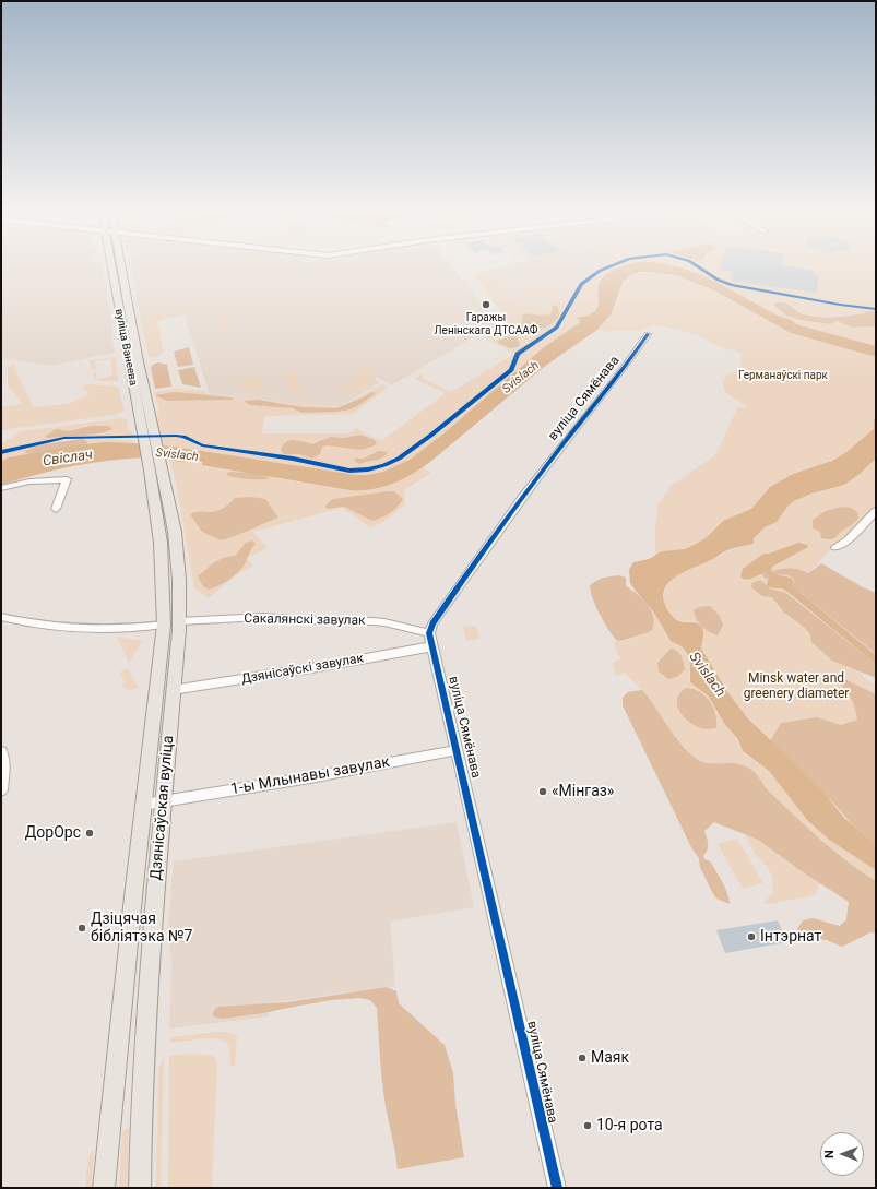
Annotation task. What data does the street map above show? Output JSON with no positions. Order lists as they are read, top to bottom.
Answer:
{
  "streets": {
    "main road": ["вуліца Ванеева", "Дзянісаўская вуліца"],
    "street": [
      "вуліца Сямёнава",
      "Сакалянскі завулак",
      "Дзянісаўскі завулак",
      "1-ы Млынавы завулак"
    ]
  },
  "crossings": [
    ["вуліца Ванеева", "Дзянісаўская вуліца"],
    ["вуліца Сямёнава", "Сакалянскі завулак"],
    ["вуліца Сямёнава", "Дзянісаўскі завулак"],
    ["вуліца Сямёнава", "1-ы Млынавы завулак"],
    ["Сакалянскі завулак", "Дзянісаўская вуліца"],
    ["Дзянісаўскі завулак", "Дзянісаўская вуліца"],
    ["1-ы Млынавы завулак", "Дзянісаўская вуліца"]
  ],
  "water": ["Svislach", "Свіслач"],
  "parks": ["Германаўскі парк", "Minsk water and greenery diameter"],
  "places": [
    "Гаражы Ленінскага ДТСААФ",
    "«Мінгаз»",
    "ДорОрс",
    "Дзіцячая бібліятэка №7",
    "Інтэрнат",
    "Маяк",
    "10-я рота"
  ],
  "north": "left"
}
